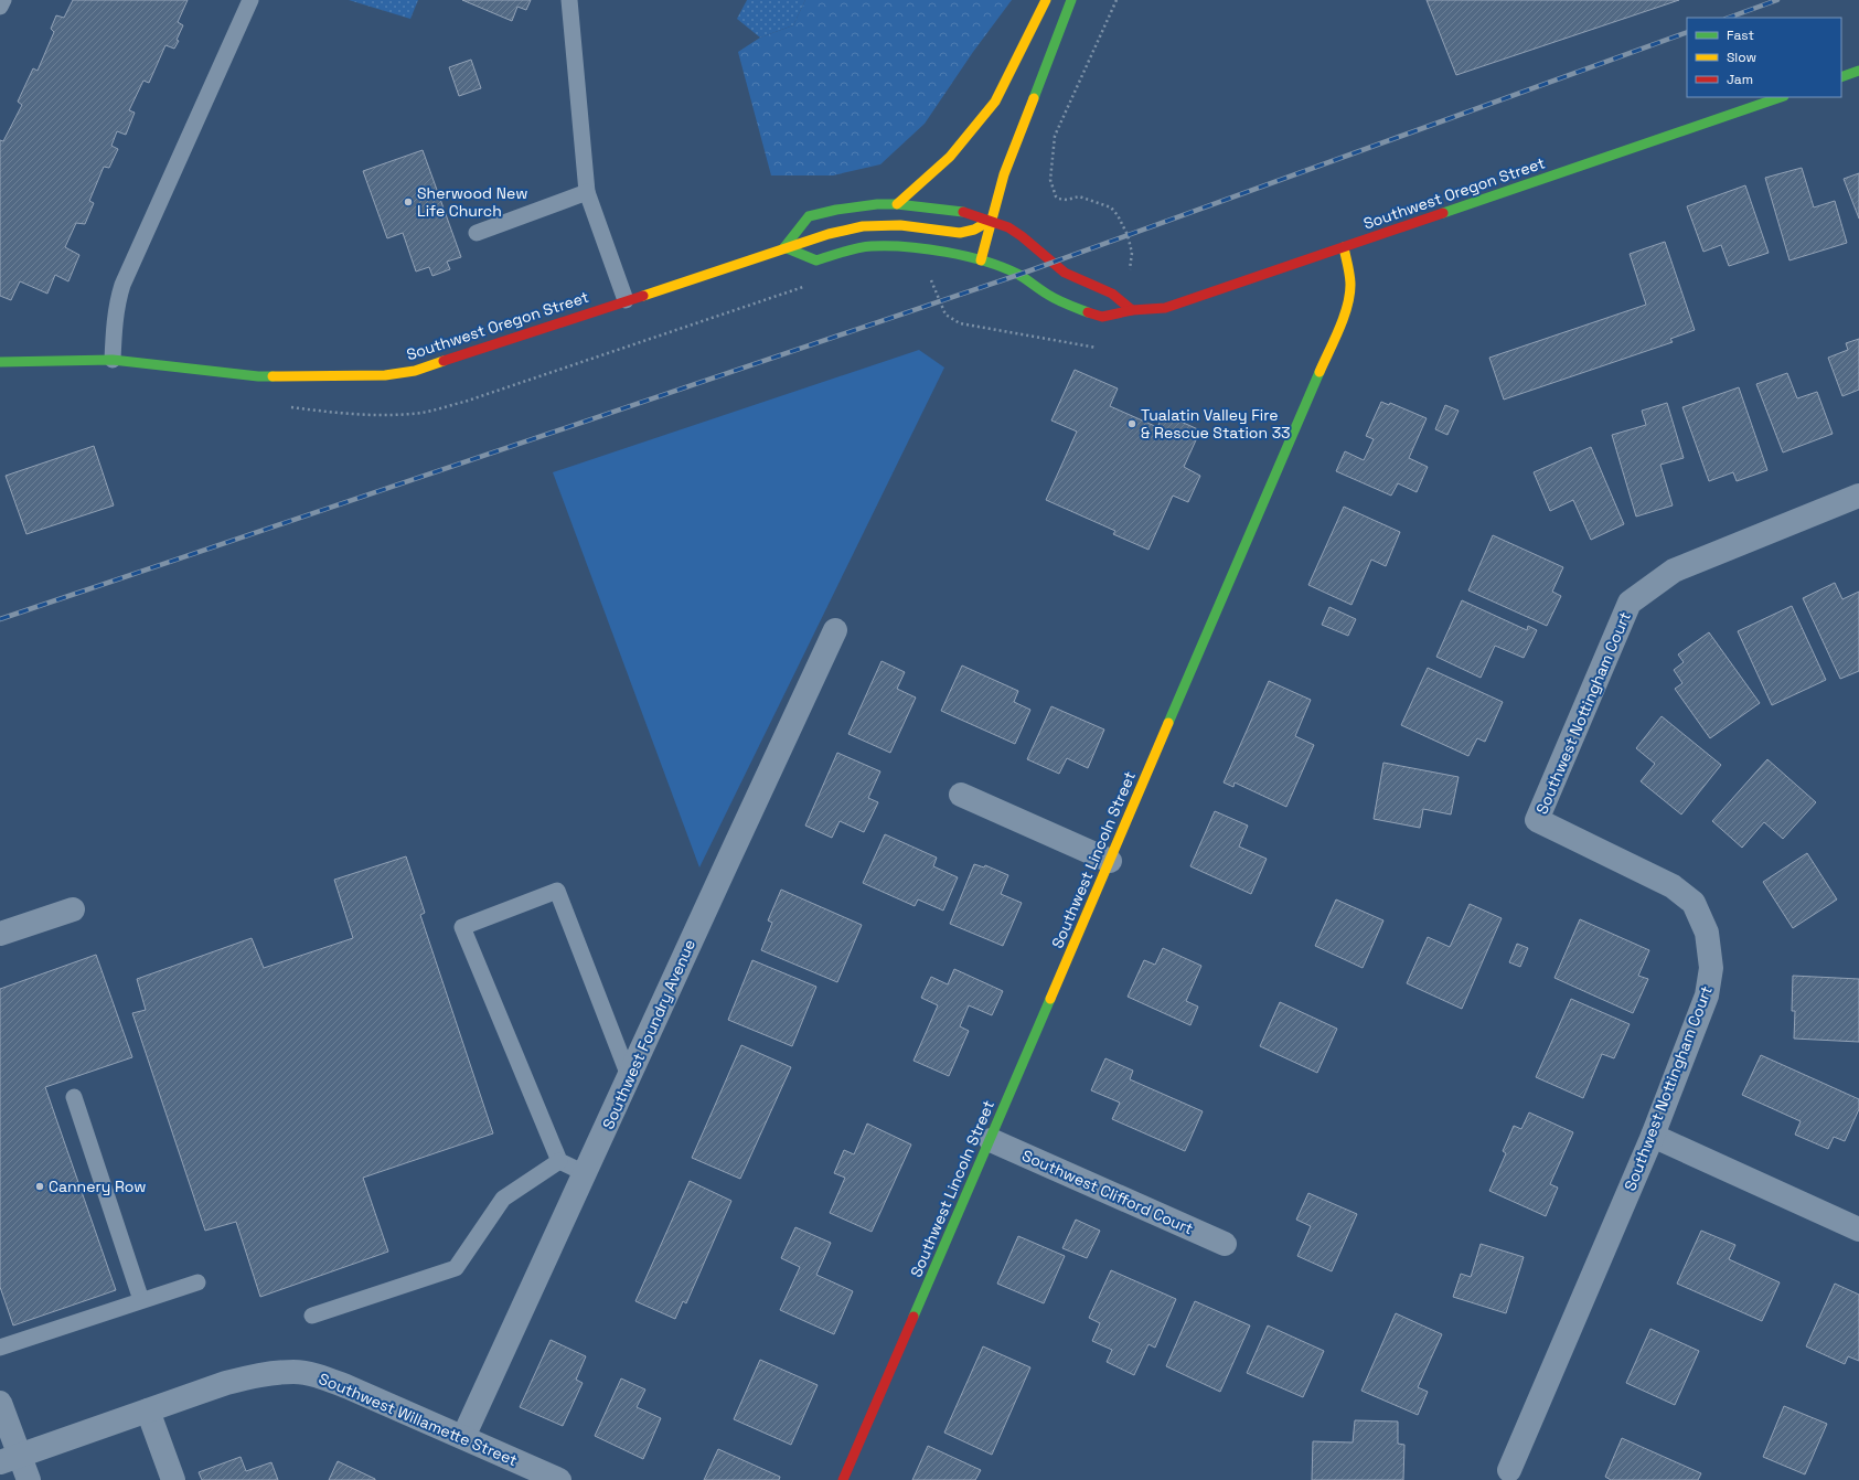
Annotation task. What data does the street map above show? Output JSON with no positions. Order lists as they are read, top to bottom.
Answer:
{
  "streets": {
    "main road": ["Southwest Oregon Street", "Southwest Lincoln Street"],
    "street": [
      "Southwest Nottingham Court",
      "Southwest Foundry Avenue",
      "Southwest Clifford Court",
      "Southwest Willamette Street"
    ]
  },
  "crossings": [
    ["Southwest Oregon Street", "Southwest Lincoln Street"],
    ["Southwest Lincoln Street", "Southwest Clifford Court"],
    ["Southwest Foundry Avenue", "Southwest Willamette Street"]
  ],
  "places": ["Sherwood New Life Church", "Tualatin Valley Fire & Rescue Station 33", "Cannery Row"],
  "legend": ["Fast", "Slow", "Jam"]
}
